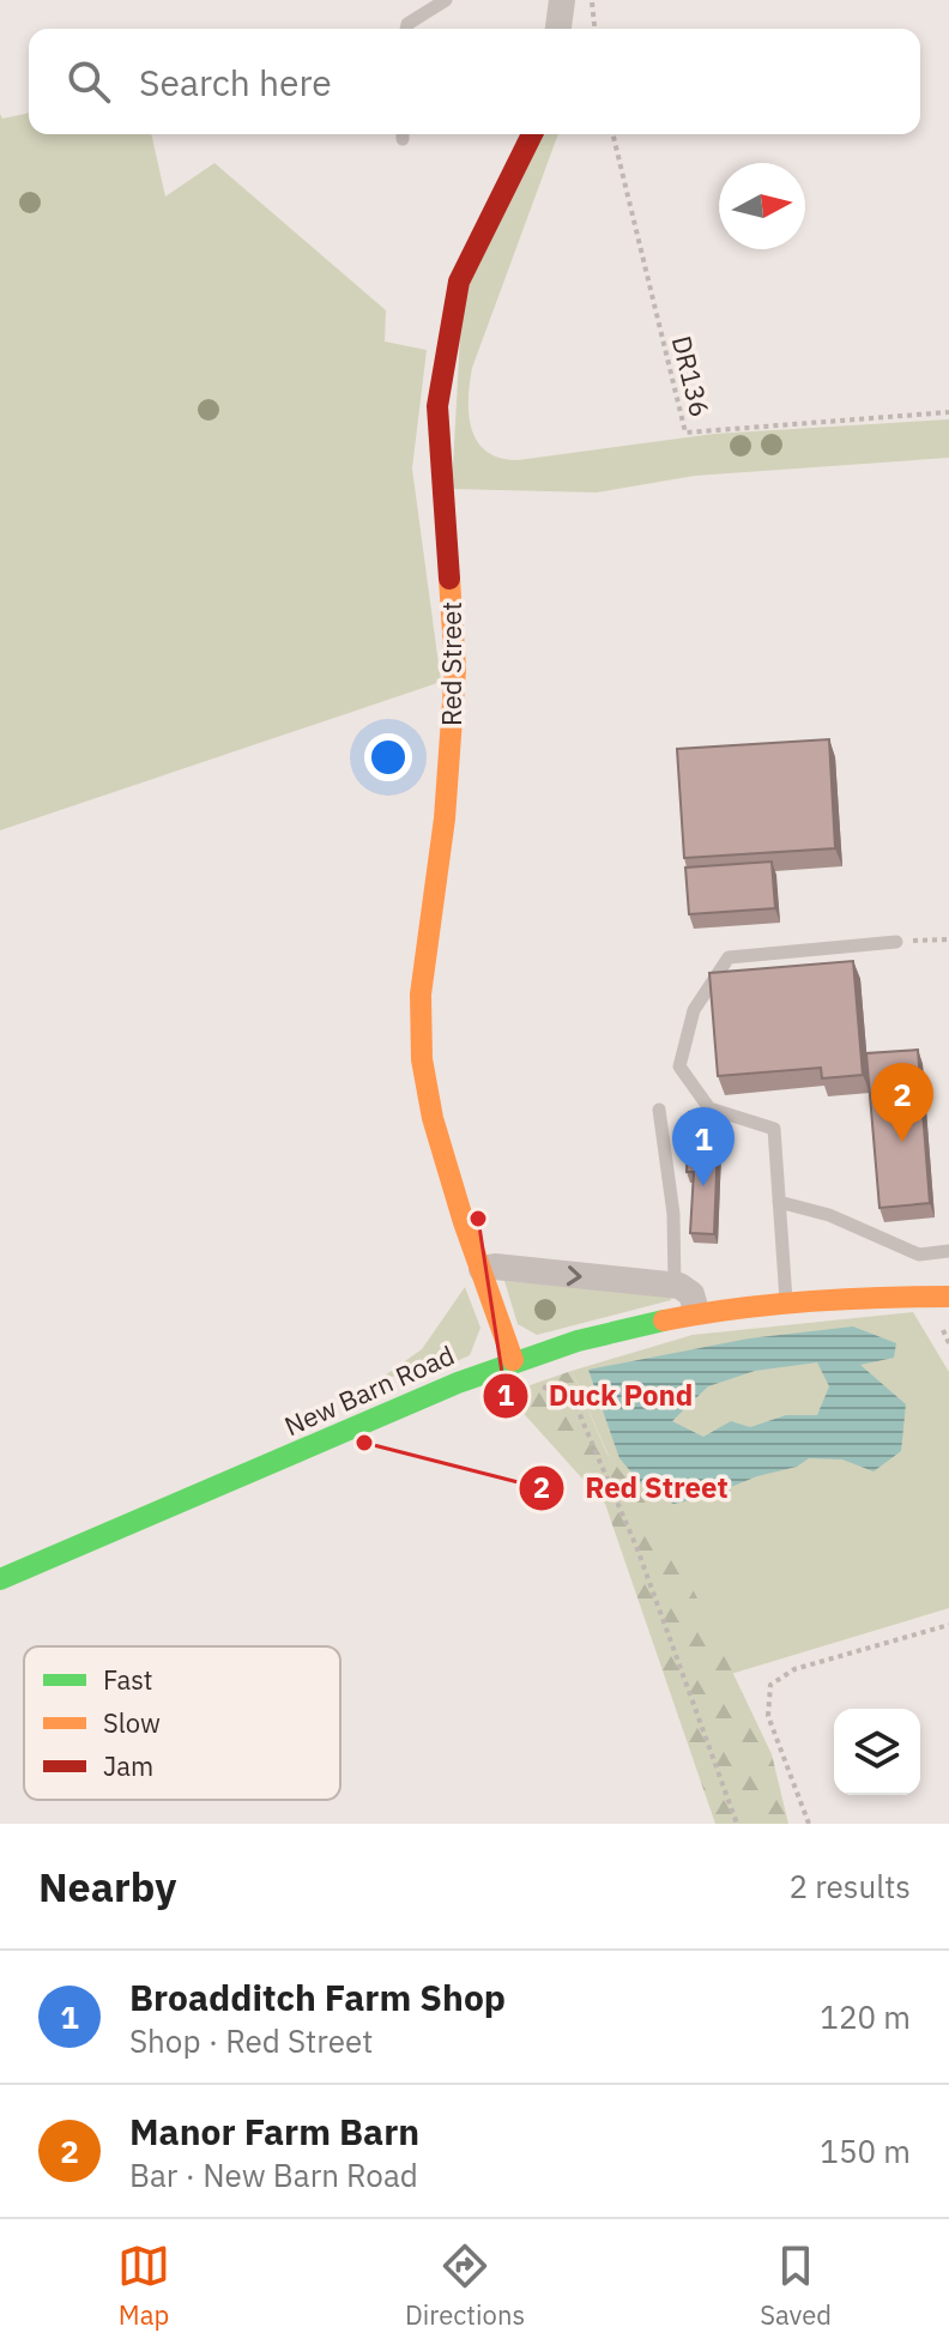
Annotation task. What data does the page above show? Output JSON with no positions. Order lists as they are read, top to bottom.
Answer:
{
  "streets": {
    "street": ["Red Street", "New Barn Road"],
    "path": ["DR136"]
  },
  "crossings": [
    ["Red Street", "New Barn Road"]
  ],
  "places": ["Duck Pond", "Red Street"],
  "legend": ["Fast", "Slow", "Jam"],
  "north": "right",
  "page": {
    "search": "Search here",
    "pins": ["2", "1"],
    "heading": ["Nearby", "2 results"],
    "list": [
      {
        "mark": "1",
        "name": "Broadditch Farm Shop",
        "note": "Shop · Red Street",
        "value": "120 m"
      },
      {
        "mark": "2",
        "name": "Manor Farm Barn",
        "note": "Bar · New Barn Road",
        "value": "150 m"
      }
    ],
    "nav": ["Map", "Directions", "Saved"]
  }
}
